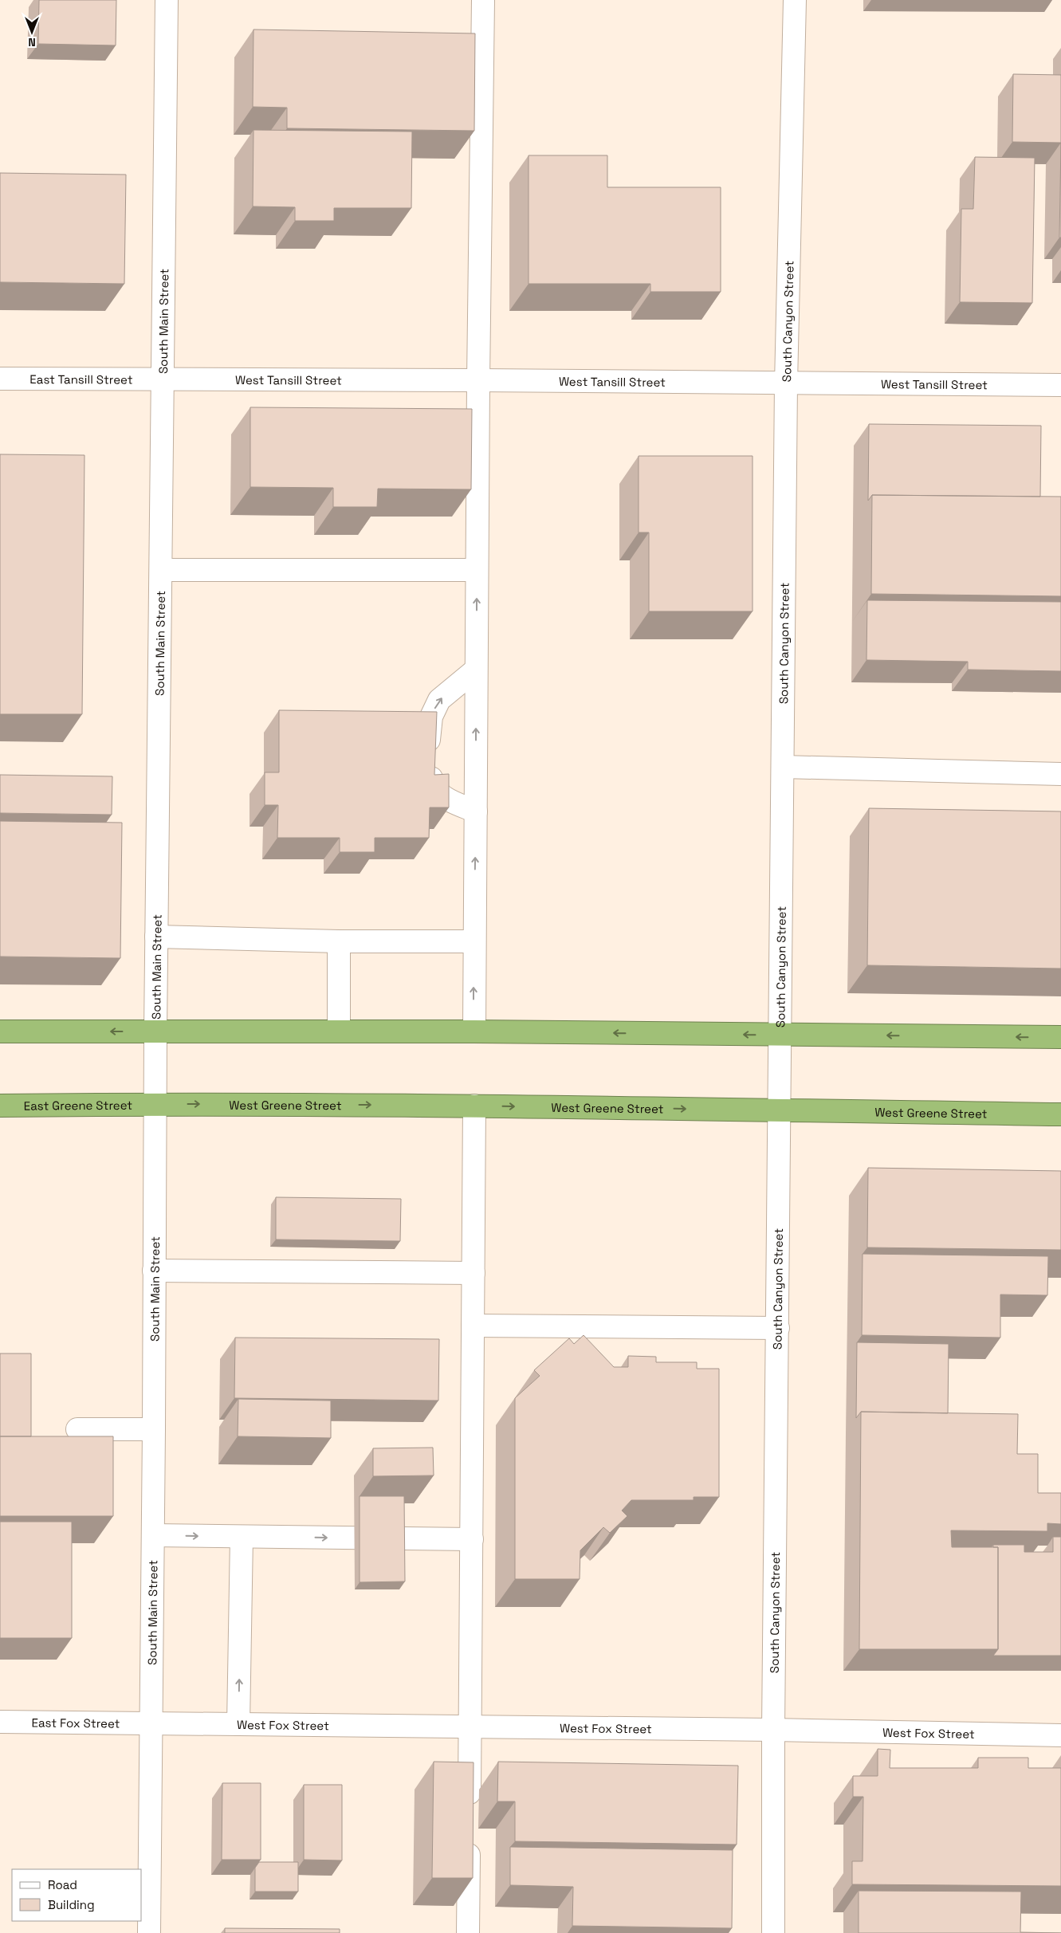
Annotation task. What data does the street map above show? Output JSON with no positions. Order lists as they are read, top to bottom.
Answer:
{
  "streets": {
    "highway": ["East Greene Street", "West Greene Street"],
    "street": [
      "South Main Street",
      "South Canyon Street",
      "East Tansill Street",
      "West Tansill Street",
      "East Fox Street",
      "West Fox Street"
    ]
  },
  "crossings": [
    ["South Main Street", "East Tansill Street"],
    ["South Main Street", "West Tansill Street"],
    ["South Main Street", "East Greene Street"],
    ["South Main Street", "West Greene Street"],
    ["South Main Street", "East Fox Street"],
    ["South Main Street", "West Fox Street"],
    ["South Canyon Street", "West Tansill Street"],
    ["South Canyon Street", "West Greene Street"],
    ["South Canyon Street", "West Fox Street"],
    ["East Tansill Street", "West Tansill Street"],
    ["East Greene Street", "West Greene Street"],
    ["East Fox Street", "West Fox Street"]
  ],
  "legend": ["Road", "Building"],
  "north": "bottom"
}
